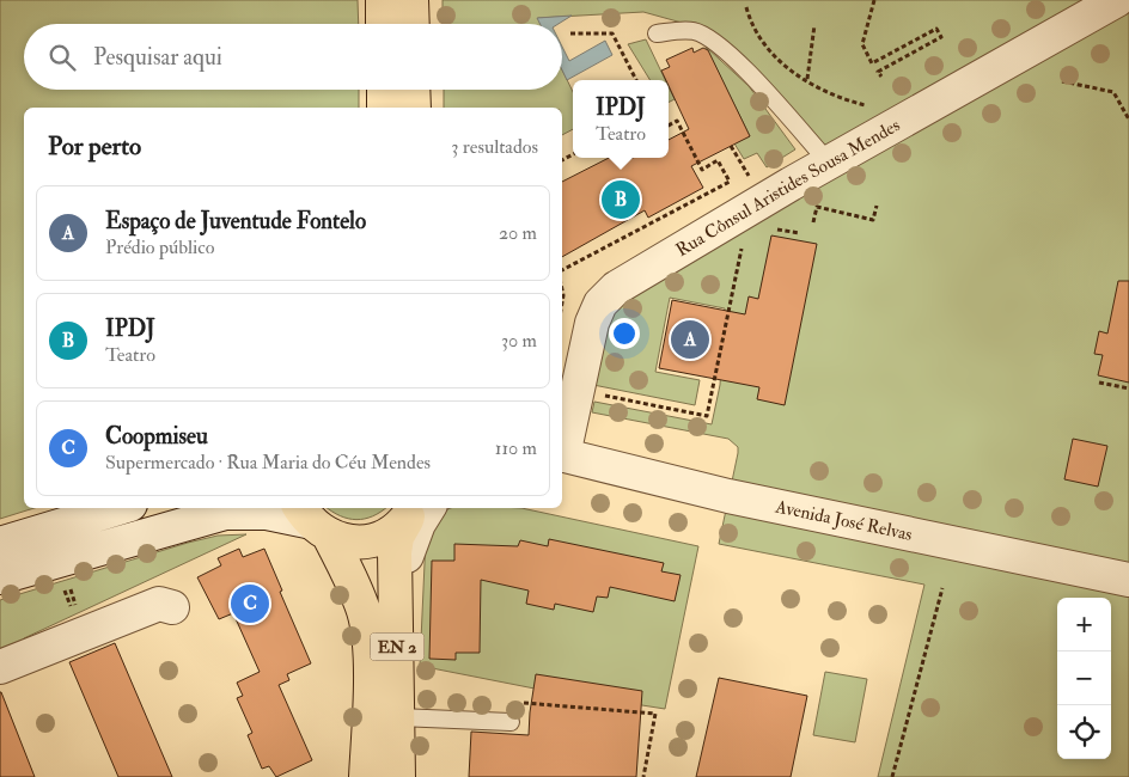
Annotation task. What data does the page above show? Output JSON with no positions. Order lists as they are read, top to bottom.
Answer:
{
  "streets": {
    "main road": ["EN 2"],
    "street": ["Rua Cônsul Aristides Sousa Mendes", "Avenida José Relvas"]
  },
  "page": {
    "search": "Pesquisar aqui",
    "popup": ["IPDJ", "Teatro"],
    "heading": ["Por perto", "3 resultados"],
    "pins": ["B", "A", "C"],
    "list": [
      {
        "mark": "A",
        "name": "Espaço de Juventude Fontelo",
        "note": "Prédio público",
        "value": "20 m"
      },
      {
        "mark": "B",
        "name": "IPDJ",
        "note": "Teatro",
        "value": "30 m"
      },
      {
        "mark": "C",
        "name": "Coopmiseu",
        "note": "Supermercado · Rua Maria do Céu Mendes",
        "value": "110 m"
      }
    ],
    "map_buttons": ["+", "−"]
  }
}
